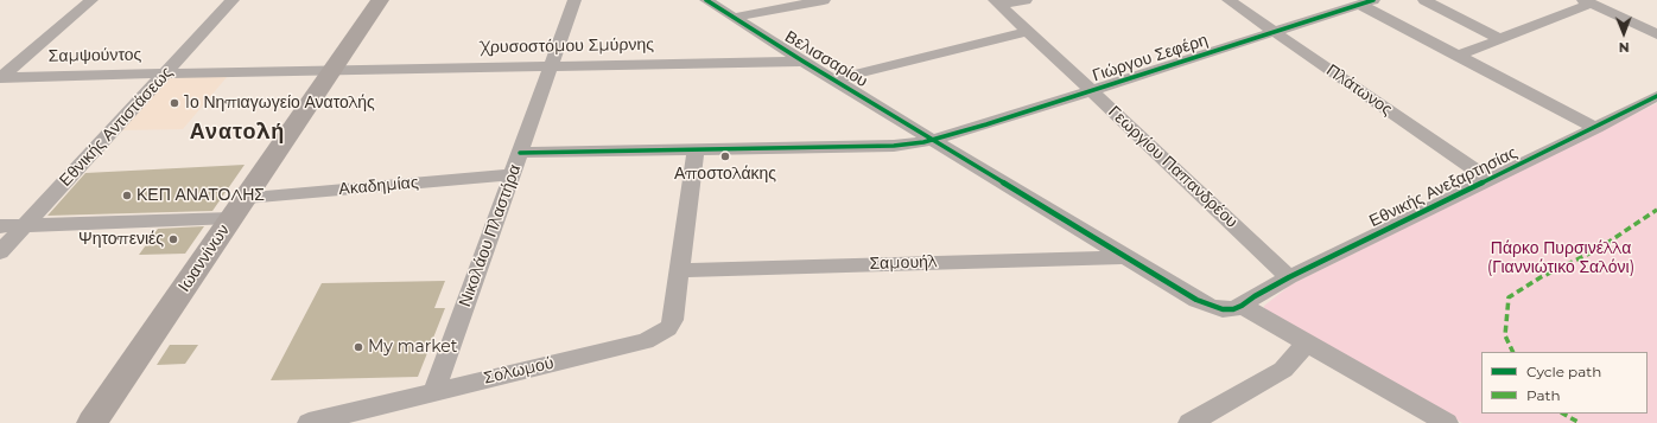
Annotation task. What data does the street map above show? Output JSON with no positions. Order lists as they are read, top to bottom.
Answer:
{
  "streets": {
    "main road": ["Ιωαννίνων"],
    "street": [
      "Χρυσοστόμου Σμύρνης",
      "Σαμψούντος",
      "Γιώργου Σεφέρη",
      "Βελισσαρίου",
      "Πλάτωνος",
      "Εθνικής Αντιστάσεως",
      "Γεωργίου Παπανδρέου",
      "Ακαδημίας",
      "Εθνικής Ανεξαρτησίας",
      "Νικολάου Πλαστήρα",
      "Σαμουήλ",
      "Σολωμού"
    ]
  },
  "crossings": [
    ["Χρυσοστόμου Σμύρνης", "Σαμψούντος"],
    ["Χρυσοστόμου Σμύρνης", "Βελισσαρίου"],
    ["Χρυσοστόμου Σμύρνης", "Νικολάου Πλαστήρα"],
    ["Χρυσοστόμου Σμύρνης", "Ιωαννίνων"],
    ["Σαμψούντος", "Εθνικής Αντιστάσεως"],
    ["Σαμψούντος", "Ιωαννίνων"],
    ["Γιώργου Σεφέρη", "Βελισσαρίου"],
    ["Γιώργου Σεφέρη", "Πλάτωνος"],
    ["Γιώργου Σεφέρη", "Γεωργίου Παπανδρέου"],
    ["Γιώργου Σεφέρη", "Νικολάου Πλαστήρα"],
    ["Γιώργου Σεφέρη", "Σολωμού"],
    ["Βελισσαρίου", "Εθνικής Ανεξαρτησίας"],
    ["Βελισσαρίου", "Σαμουήλ"],
    ["Πλάτωνος", "Εθνικής Ανεξαρτησίας"],
    ["Γεωργίου Παπανδρέου", "Εθνικής Ανεξαρτησίας"],
    ["Ακαδημίας", "Νικολάου Πλαστήρα"],
    ["Ακαδημίας", "Ιωαννίνων"],
    ["Νικολάου Πλαστήρα", "Σολωμού"],
    ["Σαμουήλ", "Σολωμού"]
  ],
  "districts": ["Ανατολή"],
  "parks": ["Πάρκο Πυρσινέλλα (Γιαννιώτικο Σαλόνι)"],
  "places": [
    "1ο Νηπιαγωγείο Ανατολής",
    "Αποστολάκης",
    "ΚΕΠ ΑΝΑΤΟΛΗΣ",
    "Ψητοπενιές",
    "My market"
  ],
  "legend": ["Cycle path", "Path"],
  "north": "bottom"
}
